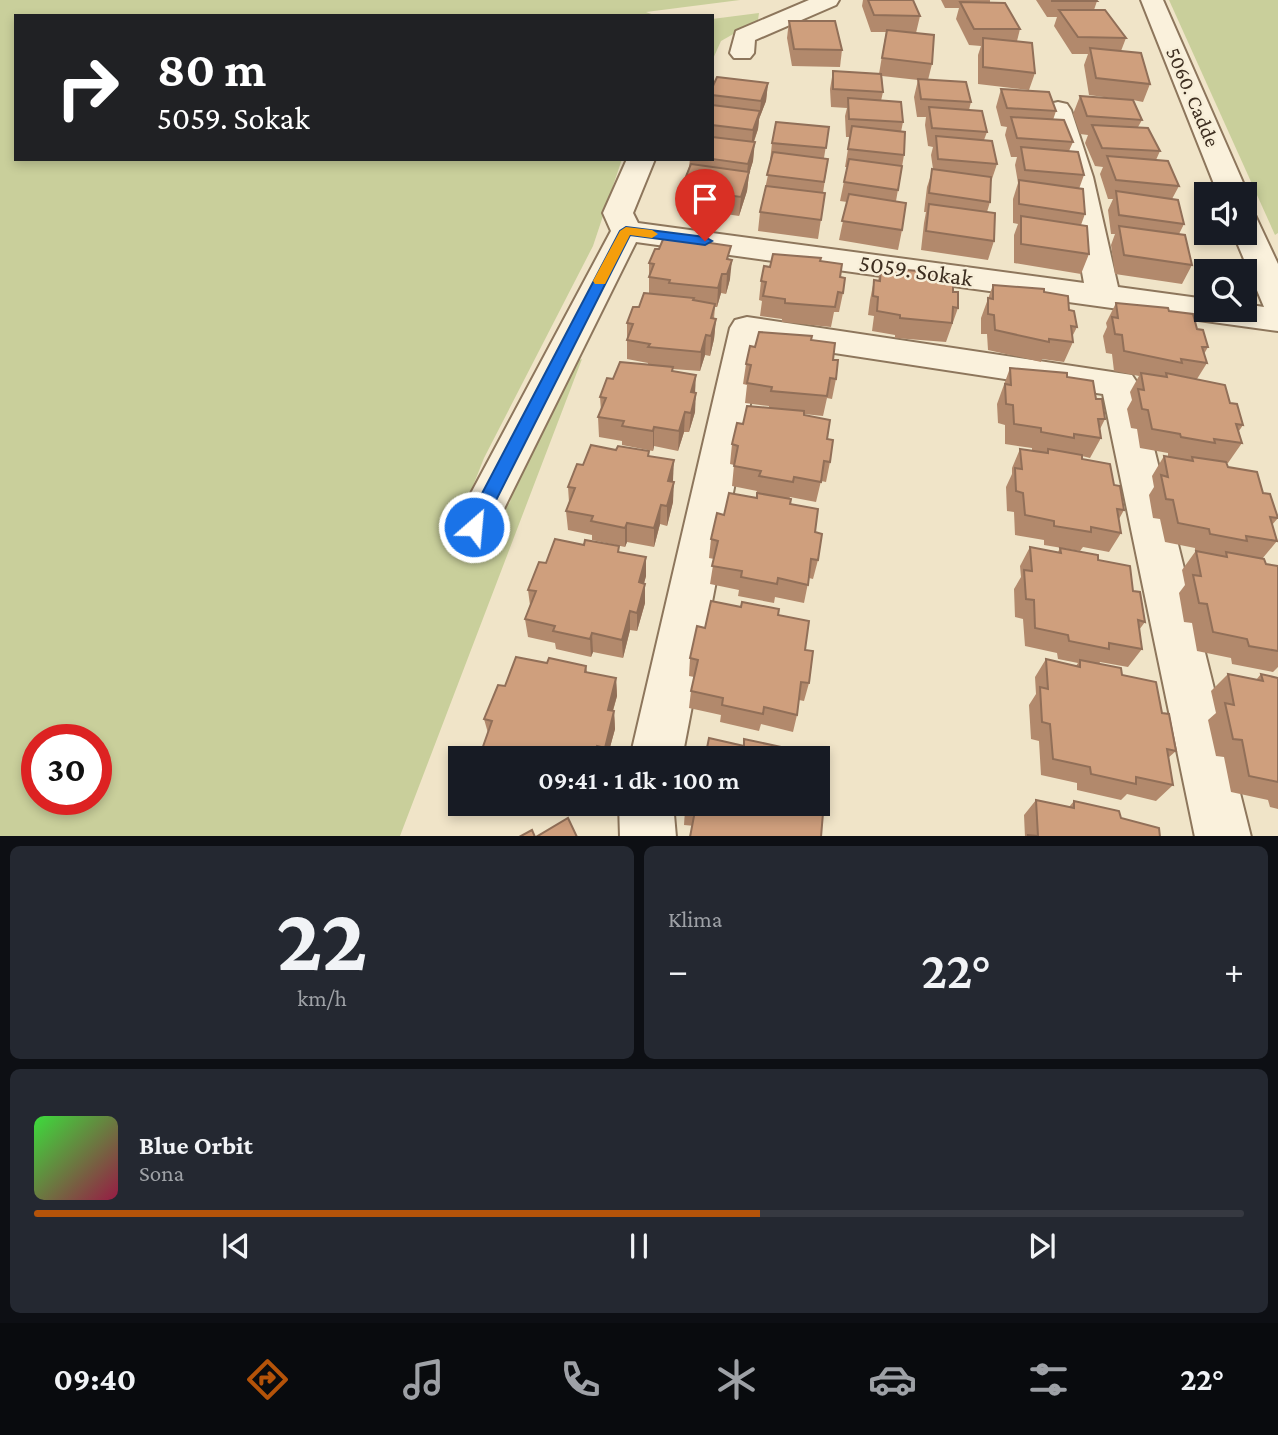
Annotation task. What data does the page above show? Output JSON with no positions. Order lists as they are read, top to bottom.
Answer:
{
  "streets": {
    "street": ["5060. Cadde", "5059. Sokak"]
  },
  "page": {
    "turn": ["80 m", "5059. Sokak"],
    "limit": "30",
    "trip": "09:41 · 1 dk · 100 m",
    "tile": [
      ["22", "km/h"],
      "Klima"
    ],
    "heat": ["−", "22°", "+"],
    "song": ["Blue Orbit", "Sona"],
    "tabs": ["09:40", "22°"]
  }
}
